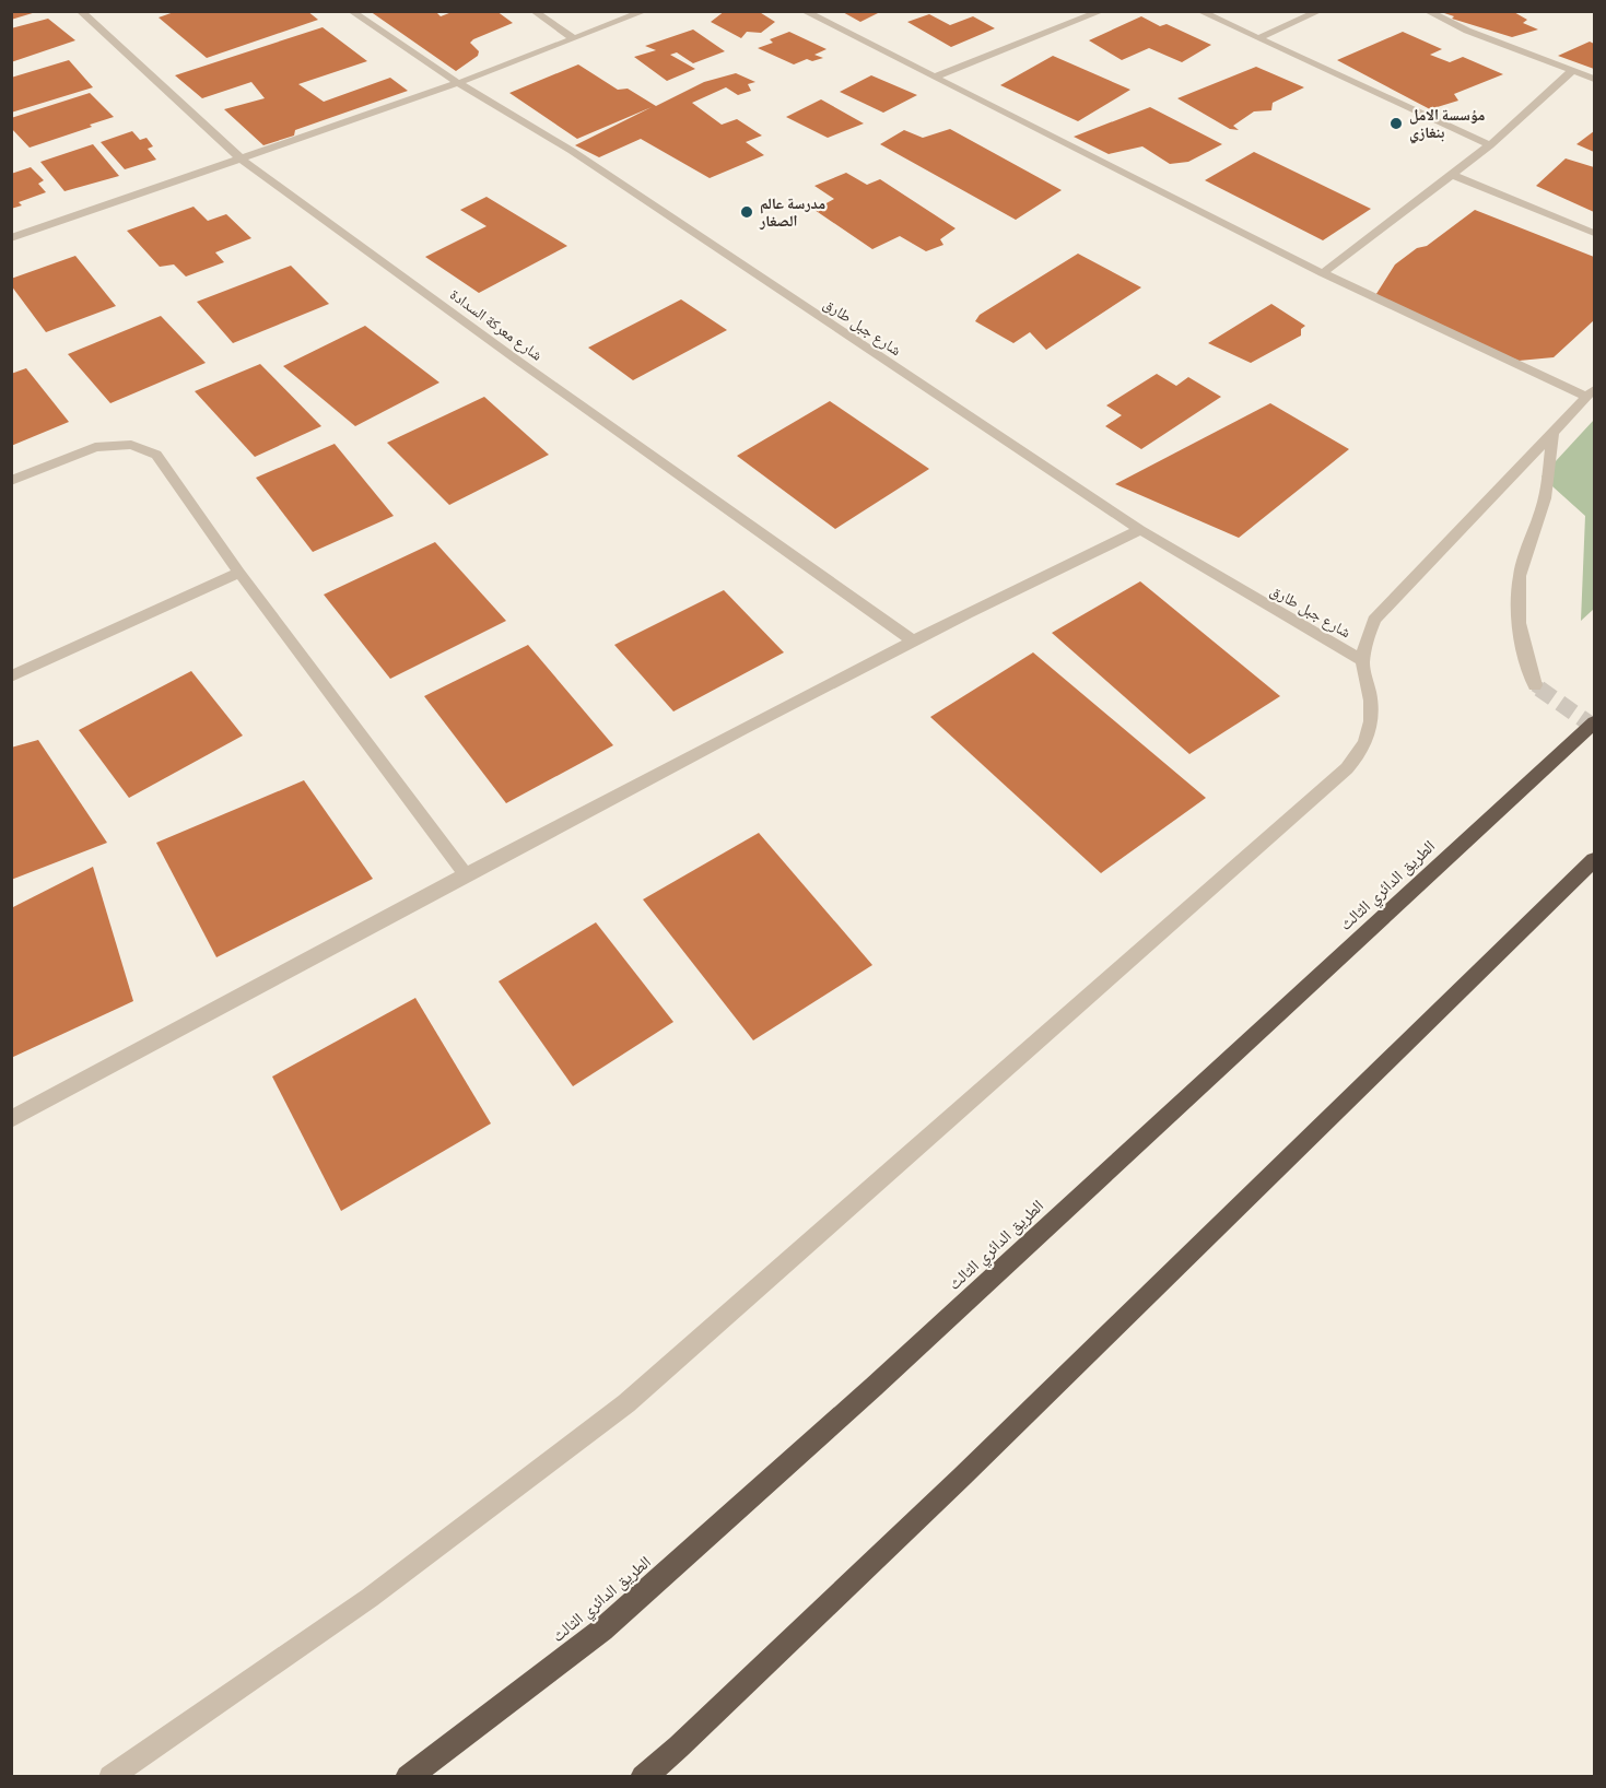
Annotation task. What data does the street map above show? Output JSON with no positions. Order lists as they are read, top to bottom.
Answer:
{
  "streets": {
    "highway": ["الطريق الدائري الثالث"],
    "street": ["شارع معركة السدادة", "شارع جبل طارق"]
  },
  "places": ["مؤسسة الامل بنغازي", "مدرسة عالم الصغار"]
}
